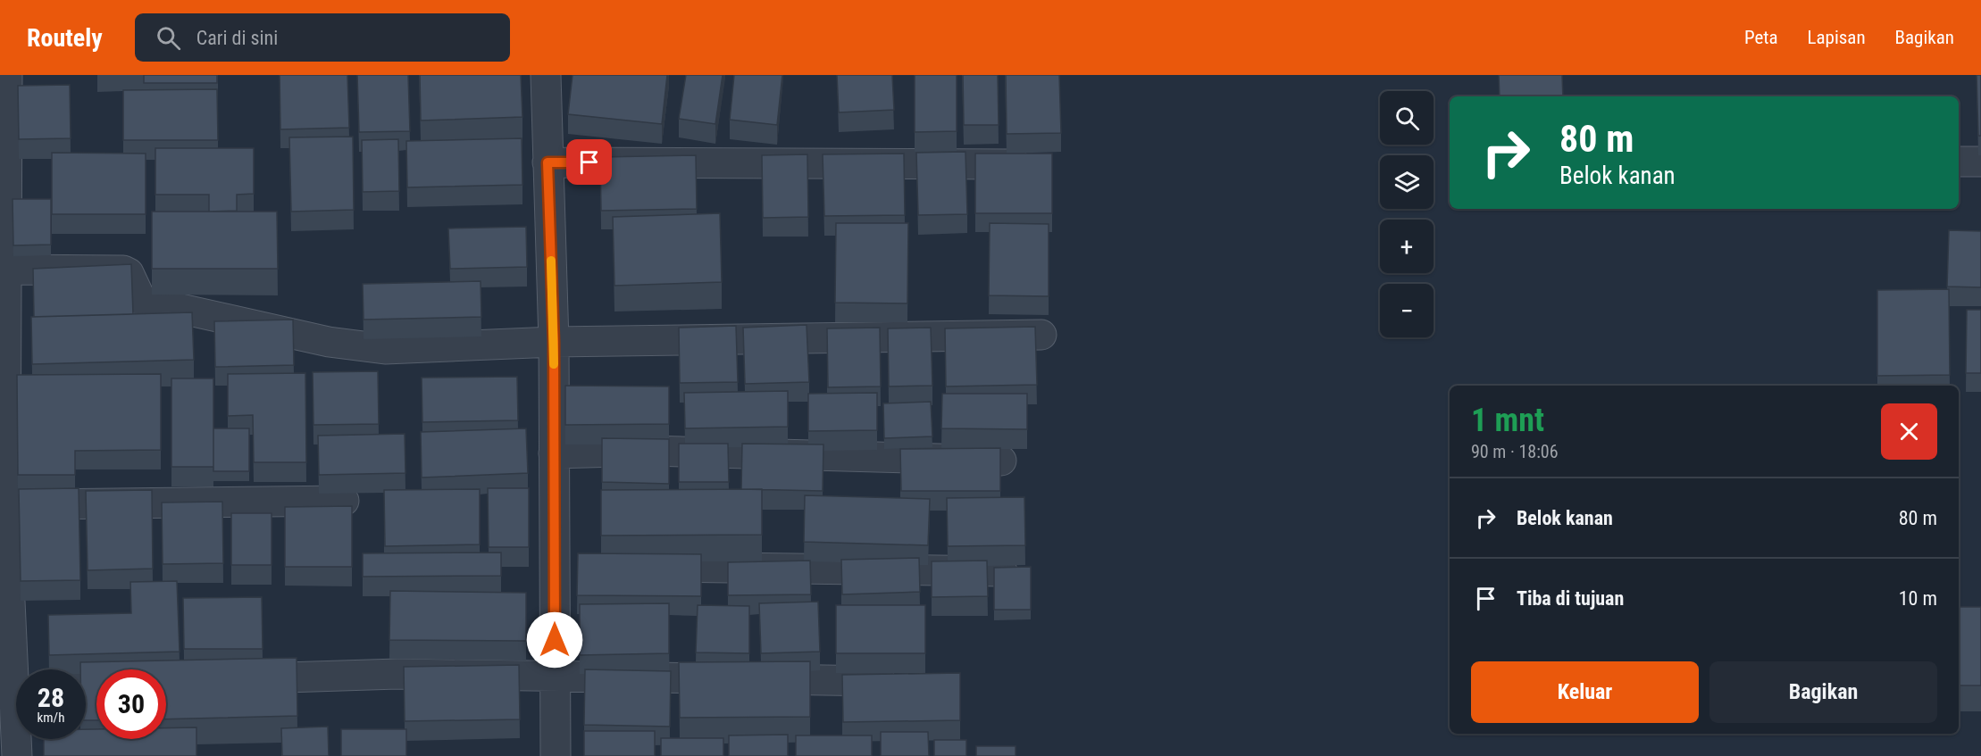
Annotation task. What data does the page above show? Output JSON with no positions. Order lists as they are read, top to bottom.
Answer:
{
  "page": {
    "header": "Routely",
    "search": "Cari di sini",
    "nav": ["Peta", "Lapisan", "Bagikan"],
    "map_buttons": ["+", "−"],
    "turn": ["80 m", "Belok kanan"],
    "heading": ["1 mnt", "90 m · 18:06"],
    "list": [
      {
        "name": "Belok kanan",
        "value": "80 m"
      },
      {
        "name": "Tiba di tujuan",
        "value": "10 m"
      }
    ],
    "buttons": ["Keluar", "Bagikan"],
    "speed": "28 km/h",
    "limit": "30"
  }
}
